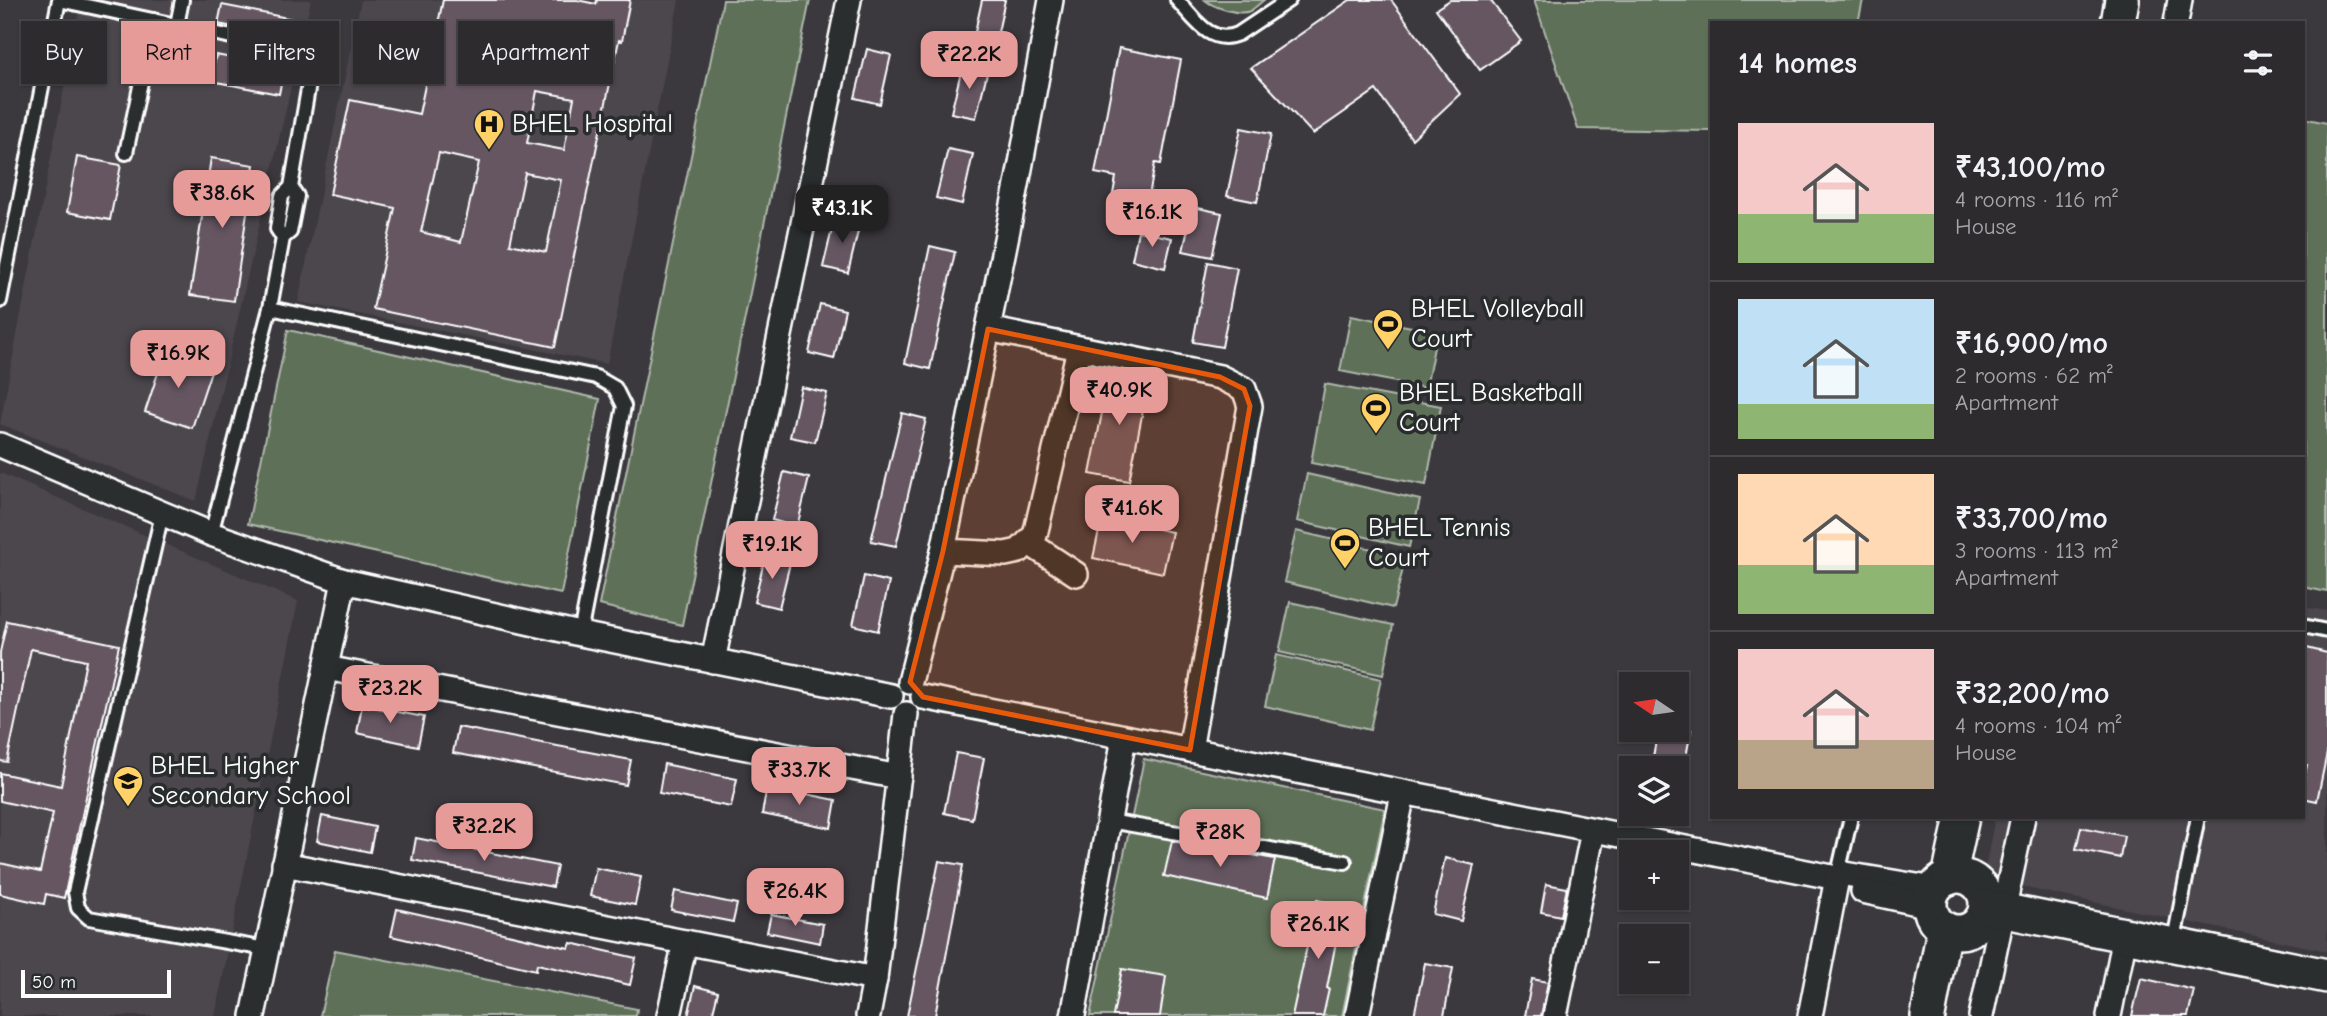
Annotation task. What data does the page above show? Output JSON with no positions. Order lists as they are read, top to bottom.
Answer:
{
  "places": {
    "hospital": ["BHEL Hospital"],
    "sports": ["BHEL Volleyball Court", "BHEL Basketball Court", "BHEL Tennis Court"],
    "school or university": ["BHEL Higher Secondary School"]
  },
  "scale_bar": "50 m",
  "north": "left",
  "page": {
    "chip": [
      "Buy",
      "Rent",
      "Filters",
      "New",
      "Apartment"
    ],
    "heading": "14 homes",
    "price": [
      "₹22.2K",
      "₹38.6K",
      "₹43.1K",
      "₹16.1K",
      "₹16.9K",
      "₹40.9K",
      "₹41.6K",
      "₹19.1K",
      "₹23.2K",
      "₹33.7K",
      "₹32.2K",
      "₹28K",
      "₹26.4K",
      "₹26.1K"
    ],
    "list": [
      {
        "name": "₹43,100/mo",
        "note": "4 rooms · 116 m² · House"
      },
      {
        "name": "₹16,900/mo",
        "note": "2 rooms · 62 m² · Apartment"
      },
      {
        "name": "₹33,700/mo",
        "note": "3 rooms · 113 m² · Apartment"
      },
      {
        "name": "₹32,200/mo",
        "note": "4 rooms · 104 m² · House"
      }
    ],
    "map_buttons": ["+", "−"],
    "scale": "50 m"
  }
}
